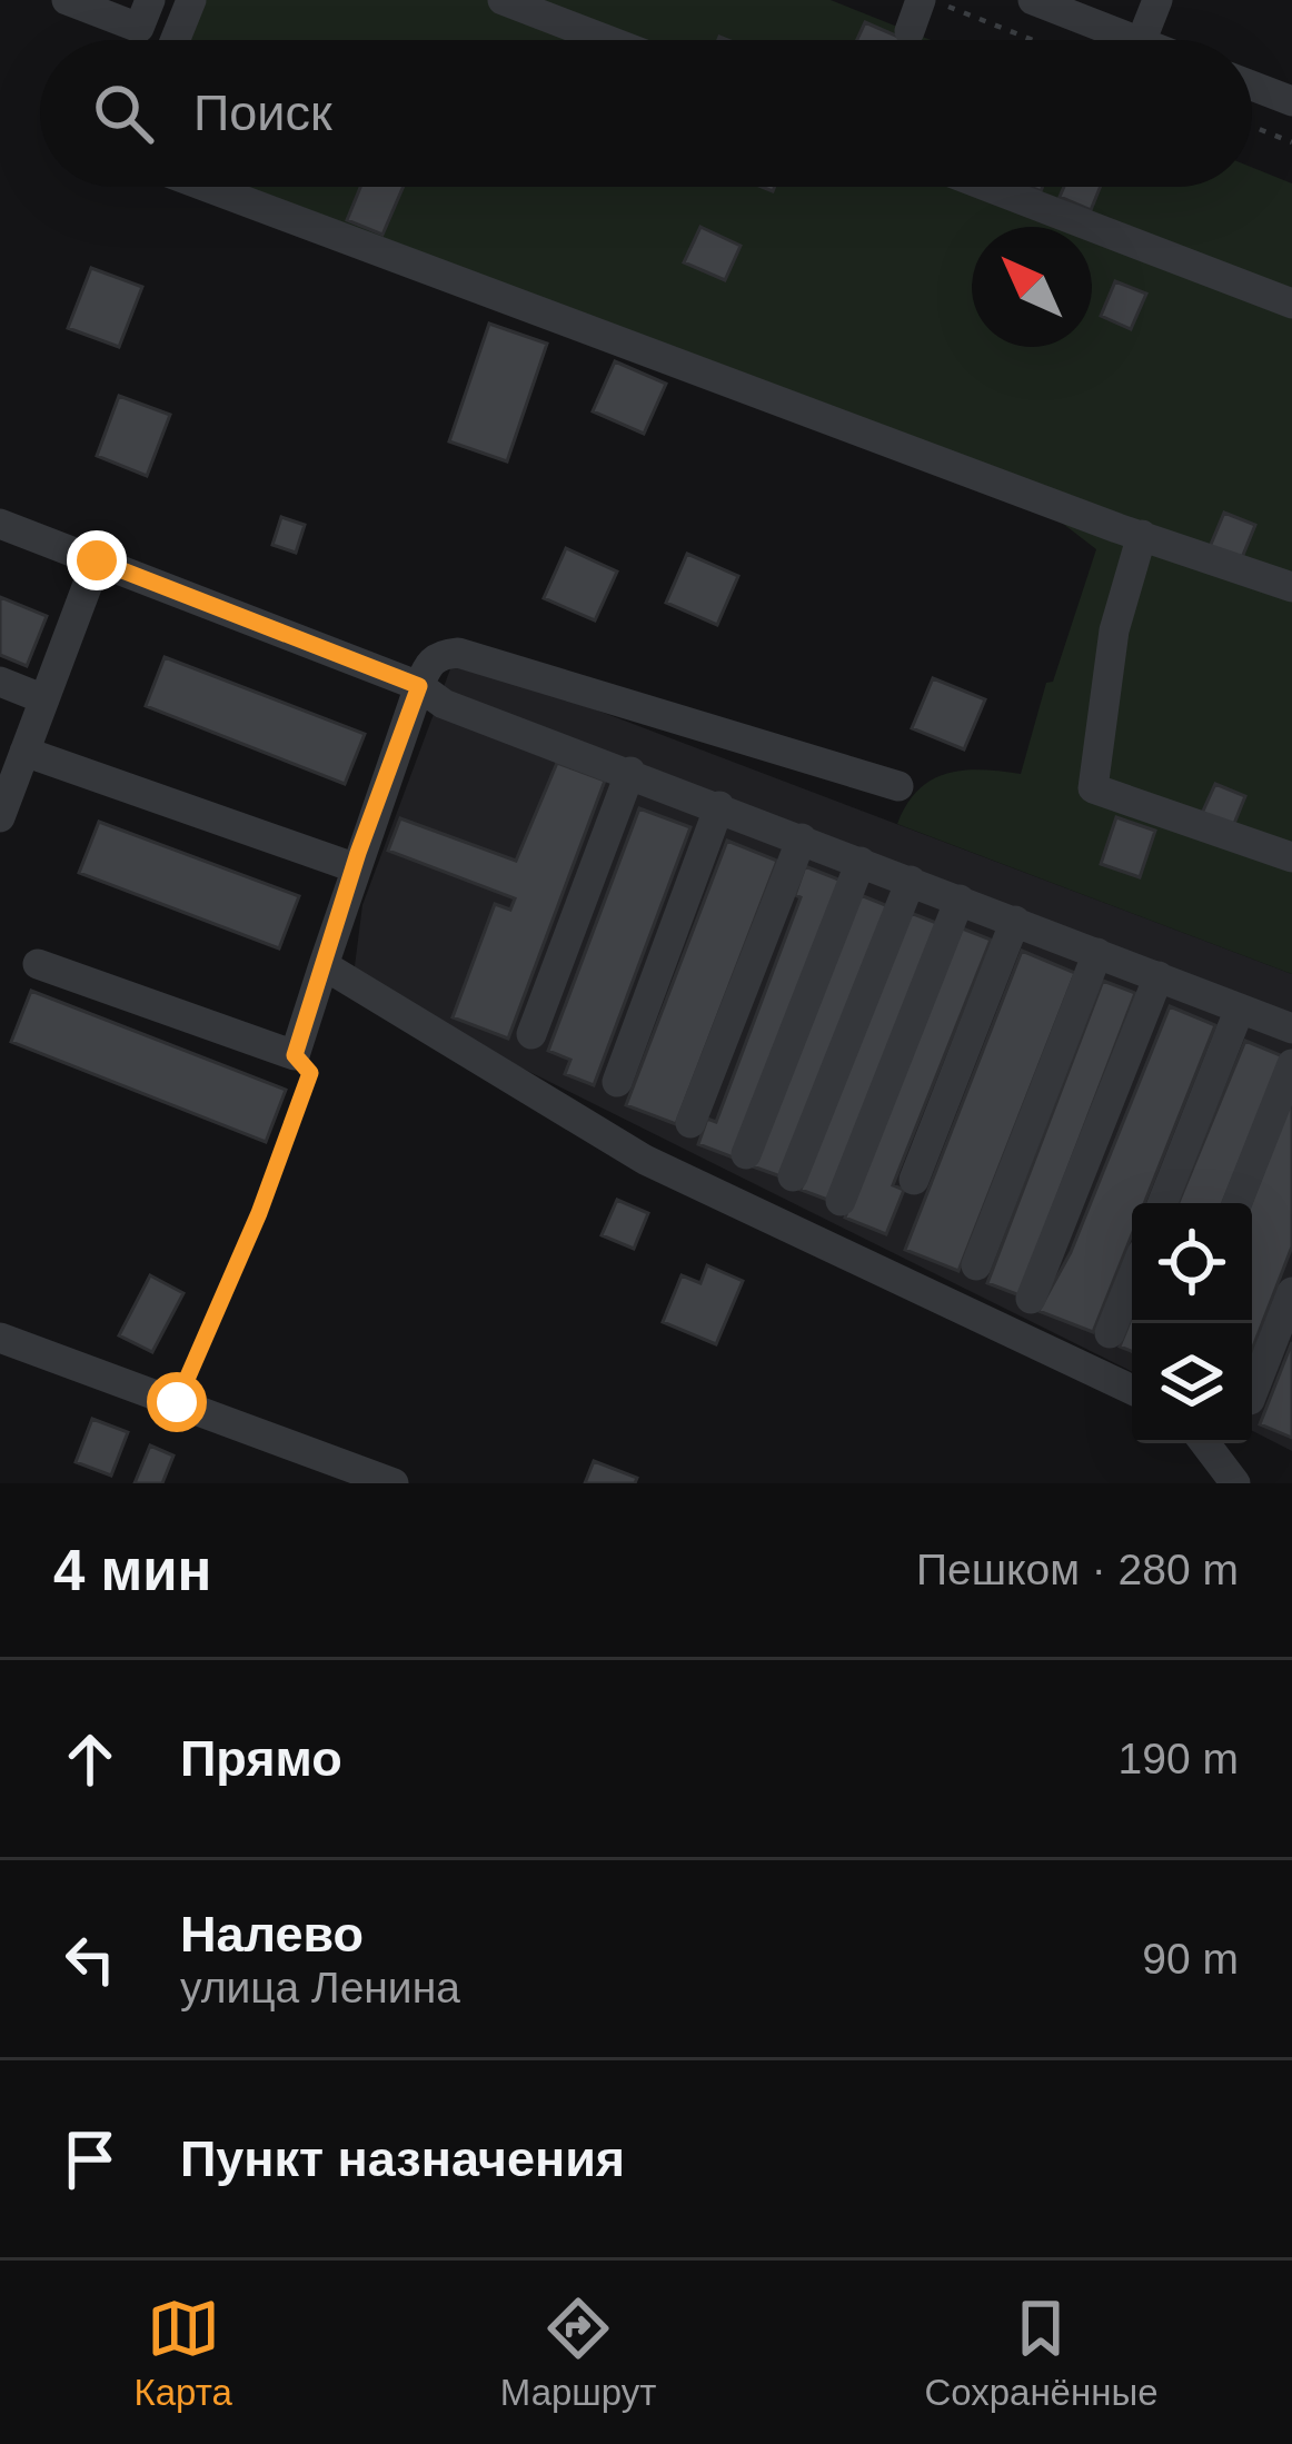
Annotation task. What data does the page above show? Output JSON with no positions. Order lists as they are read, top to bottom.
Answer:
{
  "north": "top left",
  "page": {
    "search": "Поиск",
    "heading": ["4 мин", "Пешком · 280 m"],
    "list": [
      ["Прямо", "190 m"],
      ["Налево", "улица Ленина", "90 m"],
      "Пункт назначения"
    ],
    "nav": ["Карта", "Маршрут", "Сохранённые"]
  }
}
